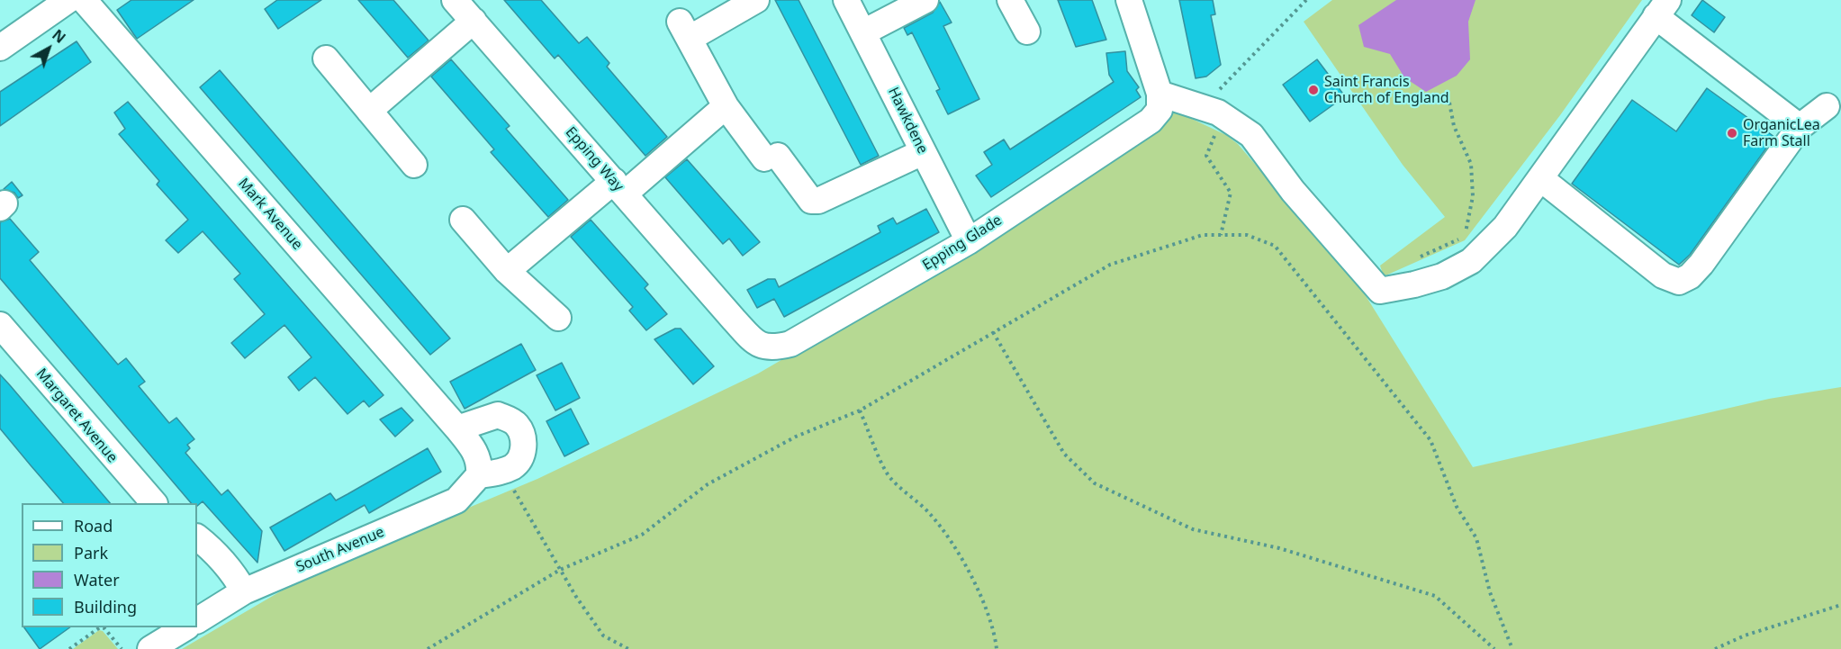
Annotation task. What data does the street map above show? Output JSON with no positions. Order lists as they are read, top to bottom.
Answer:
{
  "streets": {
    "street": [
      "Hawkdene",
      "Epping Way",
      "Mark Avenue",
      "Epping Glade",
      "Margaret Avenue",
      "South Avenue"
    ]
  },
  "crossings": [
    ["Hawkdene", "Epping Glade"],
    ["Epping Way", "Epping Glade"],
    ["Mark Avenue", "South Avenue"]
  ],
  "places": ["Saint Francis Church of England", "OrganicLea Farm Stall"],
  "legend": [
    "Road",
    "Park",
    "Water",
    "Building"
  ],
  "north": "top right"
}
